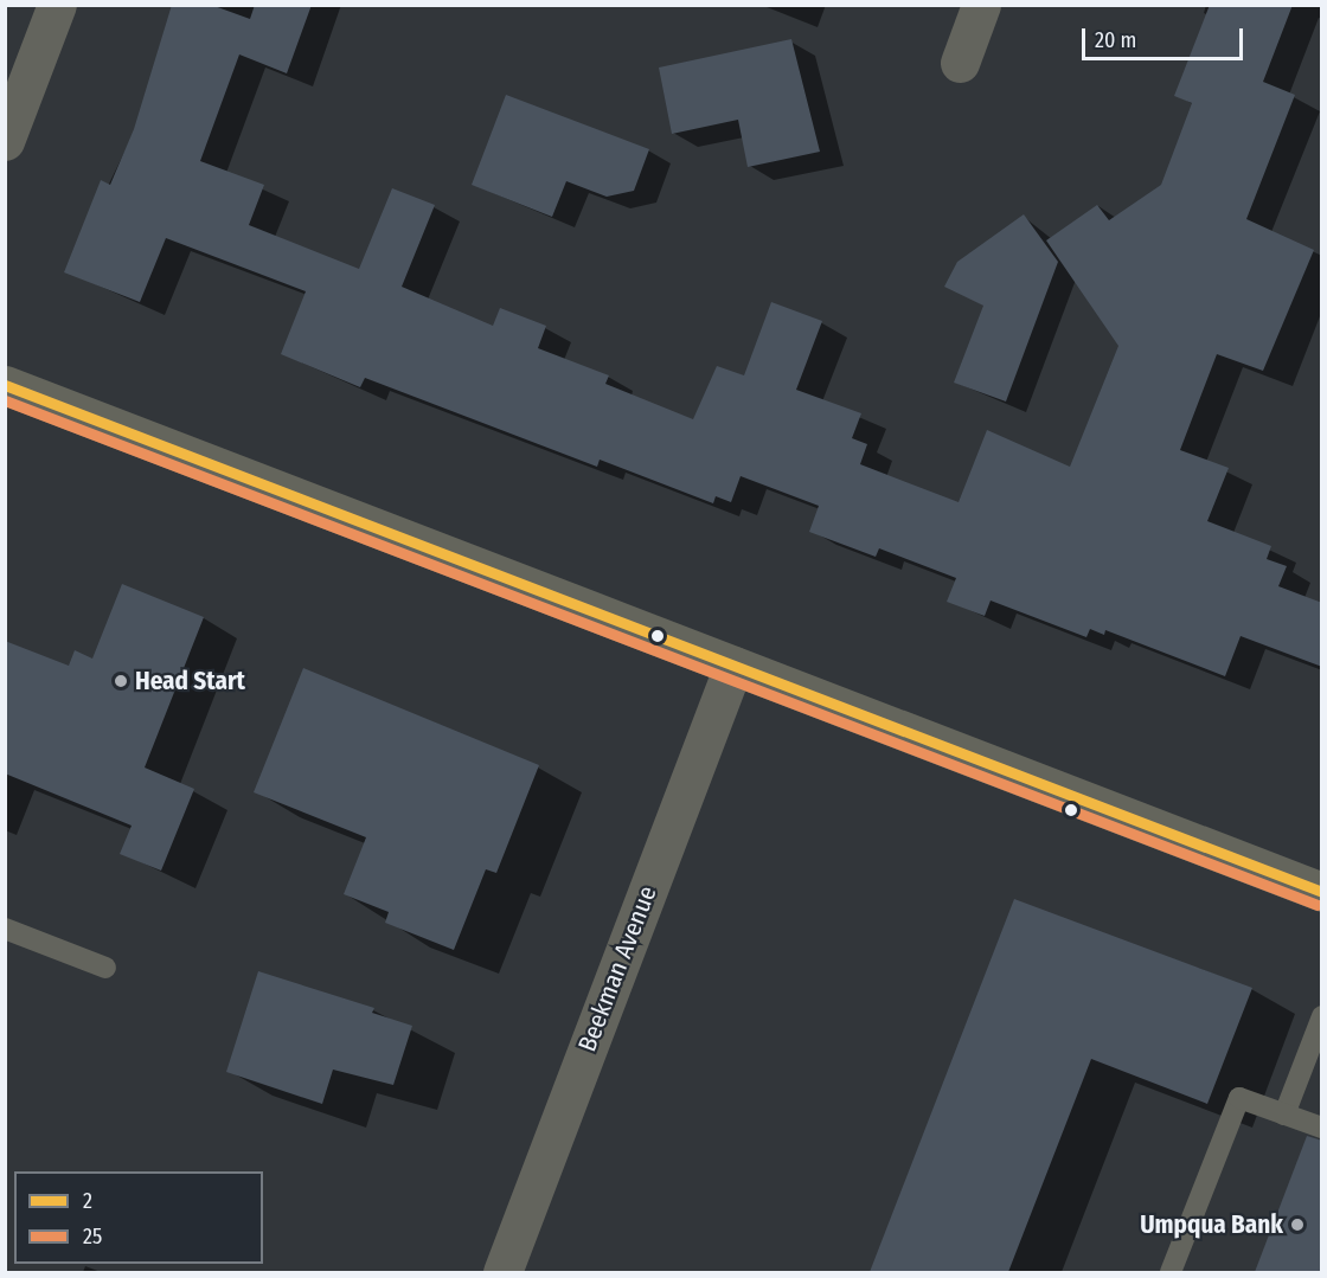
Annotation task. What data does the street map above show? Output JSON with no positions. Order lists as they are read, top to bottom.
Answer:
{
  "streets": {
    "street": ["Beekman Avenue"]
  },
  "places": ["Head Start", "Umpqua Bank"],
  "lines": ["transit line 2", "transit line 25"],
  "legend": ["2", "25"],
  "scale_bar": "20 m"
}
